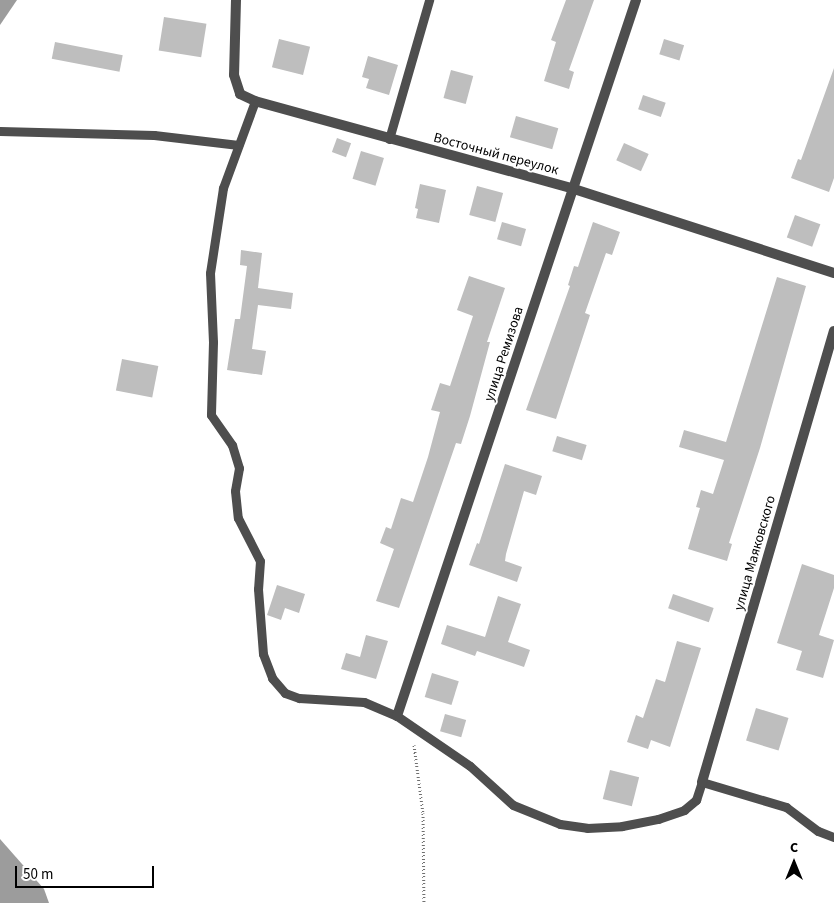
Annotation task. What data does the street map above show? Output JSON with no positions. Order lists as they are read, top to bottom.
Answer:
{
  "streets": {
    "street": ["Восточный переулок", "улица Ремизова", "улица Маяковского"]
  },
  "crossings": [
    ["Восточный переулок", "улица Ремизова"]
  ],
  "scale_bar": "50 m",
  "north": "top"
}
